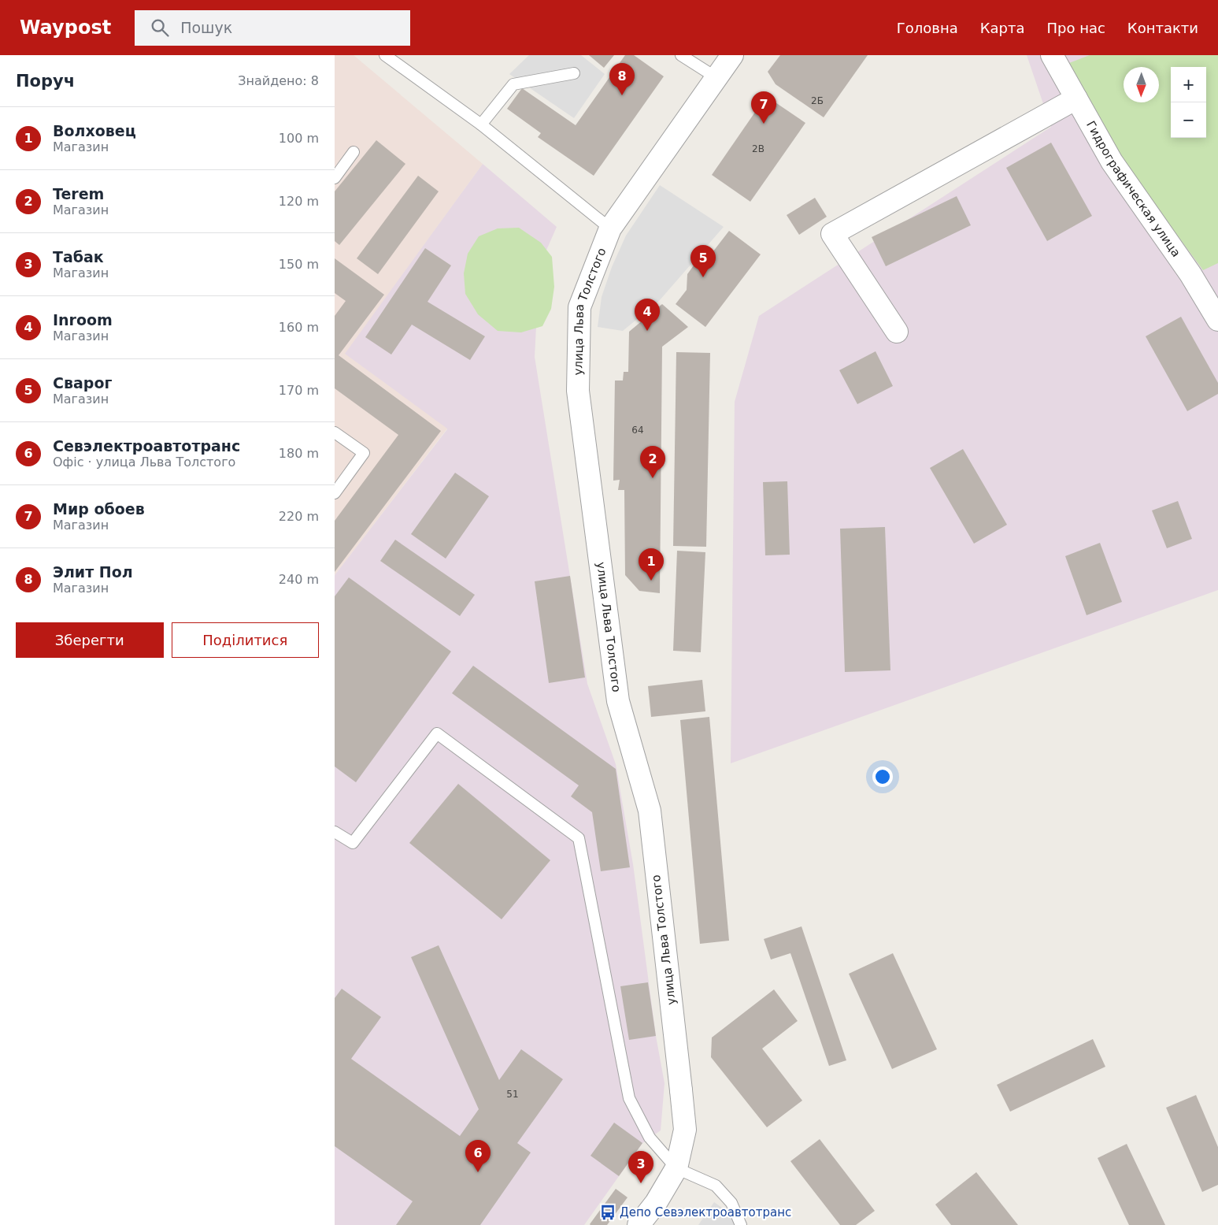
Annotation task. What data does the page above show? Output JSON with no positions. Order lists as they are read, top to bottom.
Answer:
{
  "streets": {
    "street": ["Гидрографическая улица", "улица Льва Толстого"]
  },
  "places": {
    "bus stop": ["Депо Севэлектроавтотранс"]
  },
  "house_numbers": [
    "2Б",
    "2В",
    "64",
    "51"
  ],
  "north": "bottom",
  "page": {
    "header": "Waypost",
    "search": "Пошук",
    "nav": [
      "Головна",
      "Карта",
      "Про нас",
      "Контакти"
    ],
    "heading": ["Поруч", "Знайдено: 8"],
    "pins": [
      "8",
      "7",
      "5",
      "4",
      "2",
      "1",
      "6",
      "3"
    ],
    "map_buttons": ["+", "−"],
    "list": [
      {
        "mark": "1",
        "name": "Волховец",
        "note": "Магазин",
        "value": "100 m"
      },
      {
        "mark": "2",
        "name": "Terem",
        "note": "Магазин",
        "value": "120 m"
      },
      {
        "mark": "3",
        "name": "Табак",
        "note": "Магазин",
        "value": "150 m"
      },
      {
        "mark": "4",
        "name": "Inroom",
        "note": "Магазин",
        "value": "160 m"
      },
      {
        "mark": "5",
        "name": "Сварог",
        "note": "Магазин",
        "value": "170 m"
      },
      {
        "mark": "6",
        "name": "Севэлектроавтотранс",
        "note": "Офіс · улица Льва Толстого",
        "value": "180 m"
      },
      {
        "mark": "7",
        "name": "Мир обоев",
        "note": "Магазин",
        "value": "220 m"
      },
      {
        "mark": "8",
        "name": "Элит Пол",
        "note": "Магазин",
        "value": "240 m"
      }
    ],
    "buttons": ["Зберегти", "Поділитися"]
  }
}
